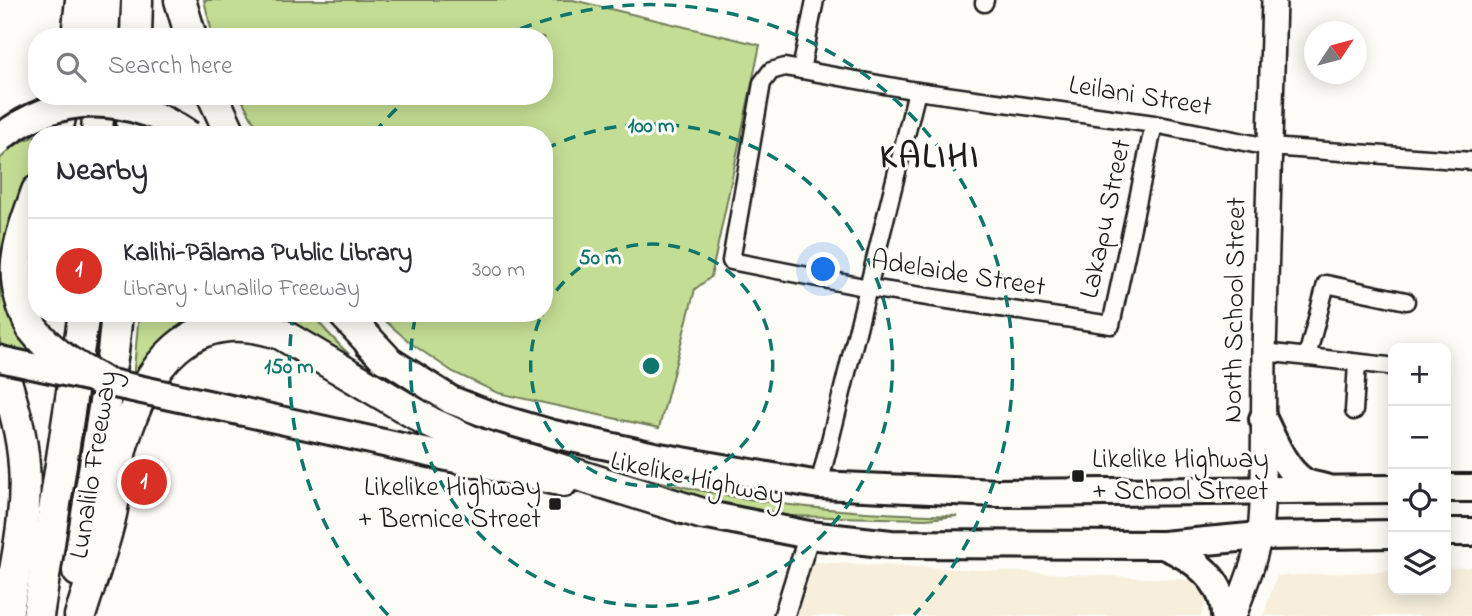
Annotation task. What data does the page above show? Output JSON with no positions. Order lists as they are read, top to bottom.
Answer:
{
  "streets": {
    "highway": ["Lunalilo Freeway", "Likelike Highway"],
    "main road": ["North School Street"],
    "street": ["Leilani Street", "Lakapu Street", "Adelaide Street"]
  },
  "crossings": [
    ["Leilani Street", "Lakapu Street"],
    ["Leilani Street", "Adelaide Street"],
    ["Leilani Street", "North School Street"],
    ["Lakapu Street", "Adelaide Street"],
    ["North School Street", "Likelike Highway"]
  ],
  "districts": ["KALIHI"],
  "places": {
    "transit": ["Likelike Highway + School Street", "Likelike Highway + Bernice Street"]
  },
  "north": "top right",
  "page": {
    "search": "Search here",
    "heading": "Nearby",
    "list": [
      {
        "mark": "1",
        "name": "Kalihi-Pālama Public Library",
        "note": "Library · Lunalilo Freeway",
        "value": "300 m"
      }
    ],
    "map_buttons": ["+", "−"],
    "pins": "1"
  },
  "rings": ["100 m", "50 m", "150 m"]
}
